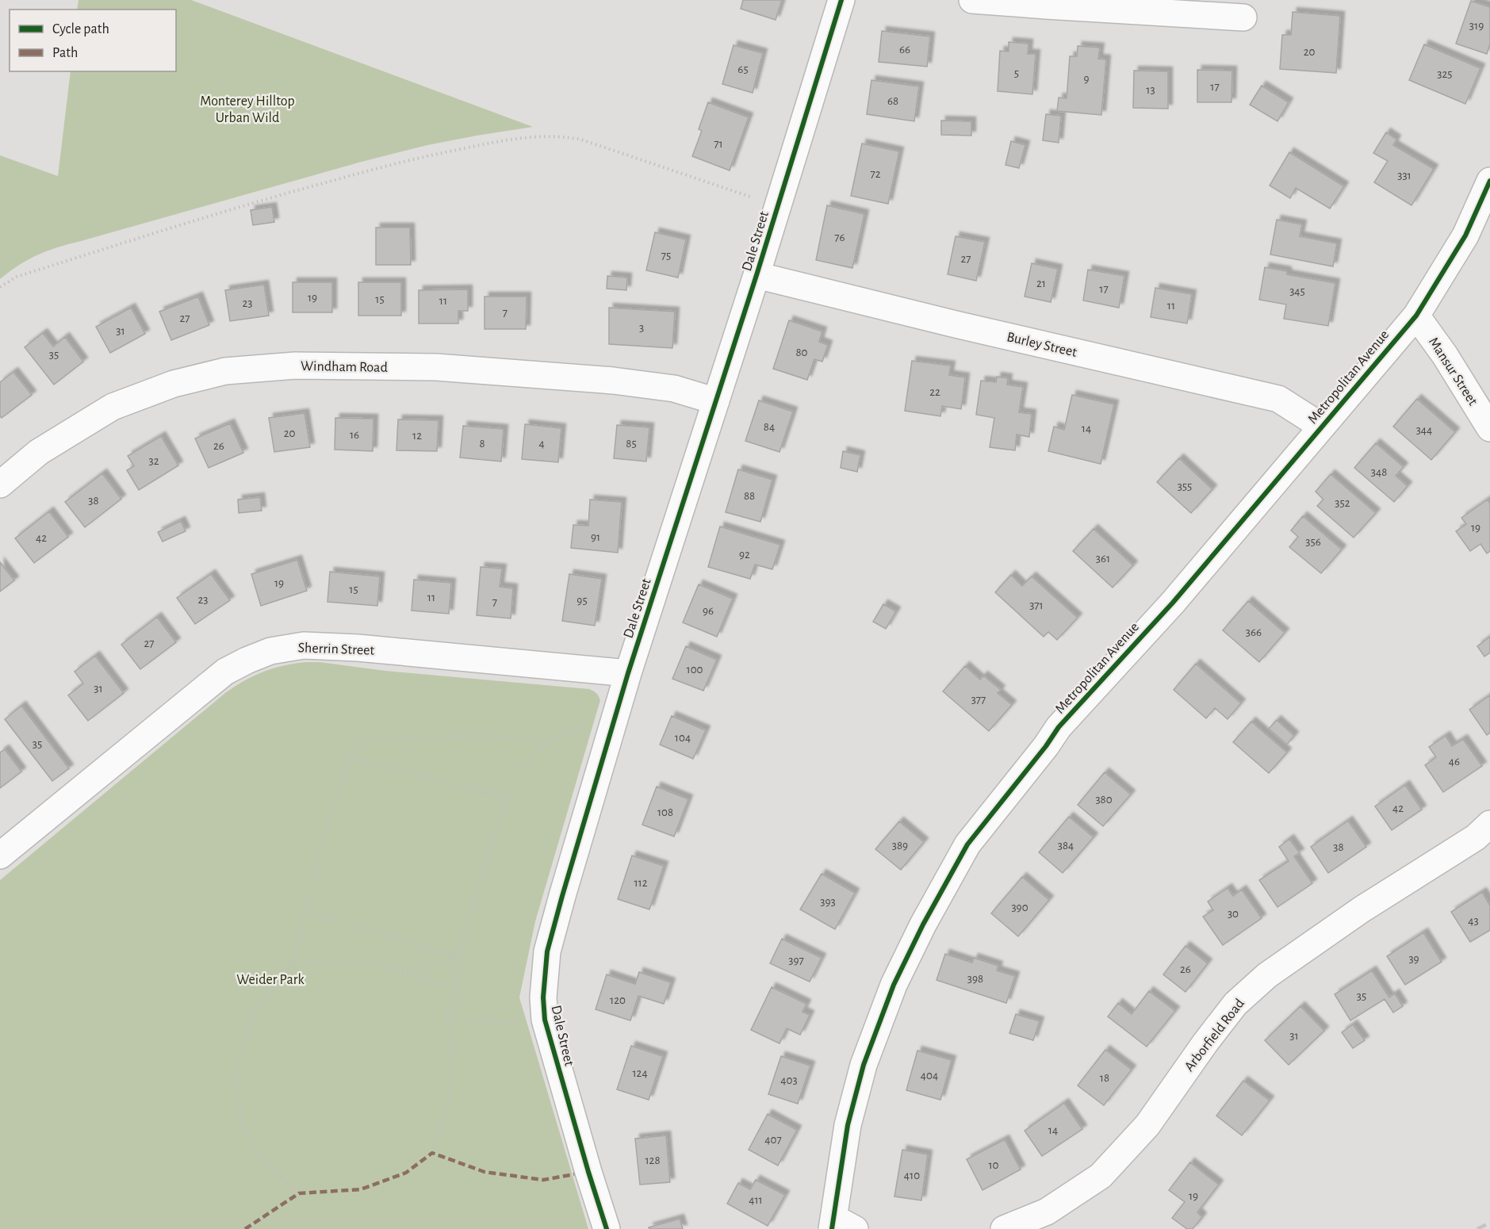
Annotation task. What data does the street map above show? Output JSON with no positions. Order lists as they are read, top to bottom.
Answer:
{
  "streets": {
    "street": [
      "Dale Street",
      "Burley Street",
      "Windham Road",
      "Mansur Street",
      "Metropolitan Avenue",
      "Sherrin Street",
      "Arborfield Road"
    ]
  },
  "crossings": [
    ["Dale Street", "Burley Street"],
    ["Dale Street", "Windham Road"],
    ["Dale Street", "Sherrin Street"],
    ["Burley Street", "Metropolitan Avenue"],
    ["Mansur Street", "Metropolitan Avenue"]
  ],
  "parks": ["Monterey Hilltop Urban Wild", "Weider Park"],
  "house_numbers": [
    "319",
    "66",
    "20",
    "65",
    "5",
    "325",
    "9",
    "17",
    "13",
    "68",
    "71",
    "72",
    "331",
    "76",
    "75",
    "27",
    "21",
    "17",
    "345",
    "19",
    "15",
    "11",
    "23",
    "11",
    "7",
    "27",
    "3",
    "31",
    "80",
    "35",
    "22",
    "84",
    "14",
    "344",
    "20",
    "16",
    "12",
    "8",
    "4",
    "85",
    "26",
    "32",
    "348",
    "355",
    "88",
    "38",
    "352",
    "19",
    "91",
    "42",
    "356",
    "92",
    "361",
    "19",
    "15",
    "11",
    "23",
    "95",
    "7",
    "371",
    "96",
    "366",
    "27",
    "100",
    "31",
    "377",
    "104",
    "35",
    "46",
    "380",
    "42",
    "108",
    "389",
    "384",
    "38",
    "112",
    "393",
    "390",
    "30",
    "43",
    "39",
    "397",
    "26",
    "398",
    "35",
    "120",
    "31",
    "124",
    "404",
    "18",
    "403",
    "14",
    "407",
    "128",
    "10",
    "410",
    "19",
    "411"
  ],
  "legend": ["Cycle path", "Path"]
}
